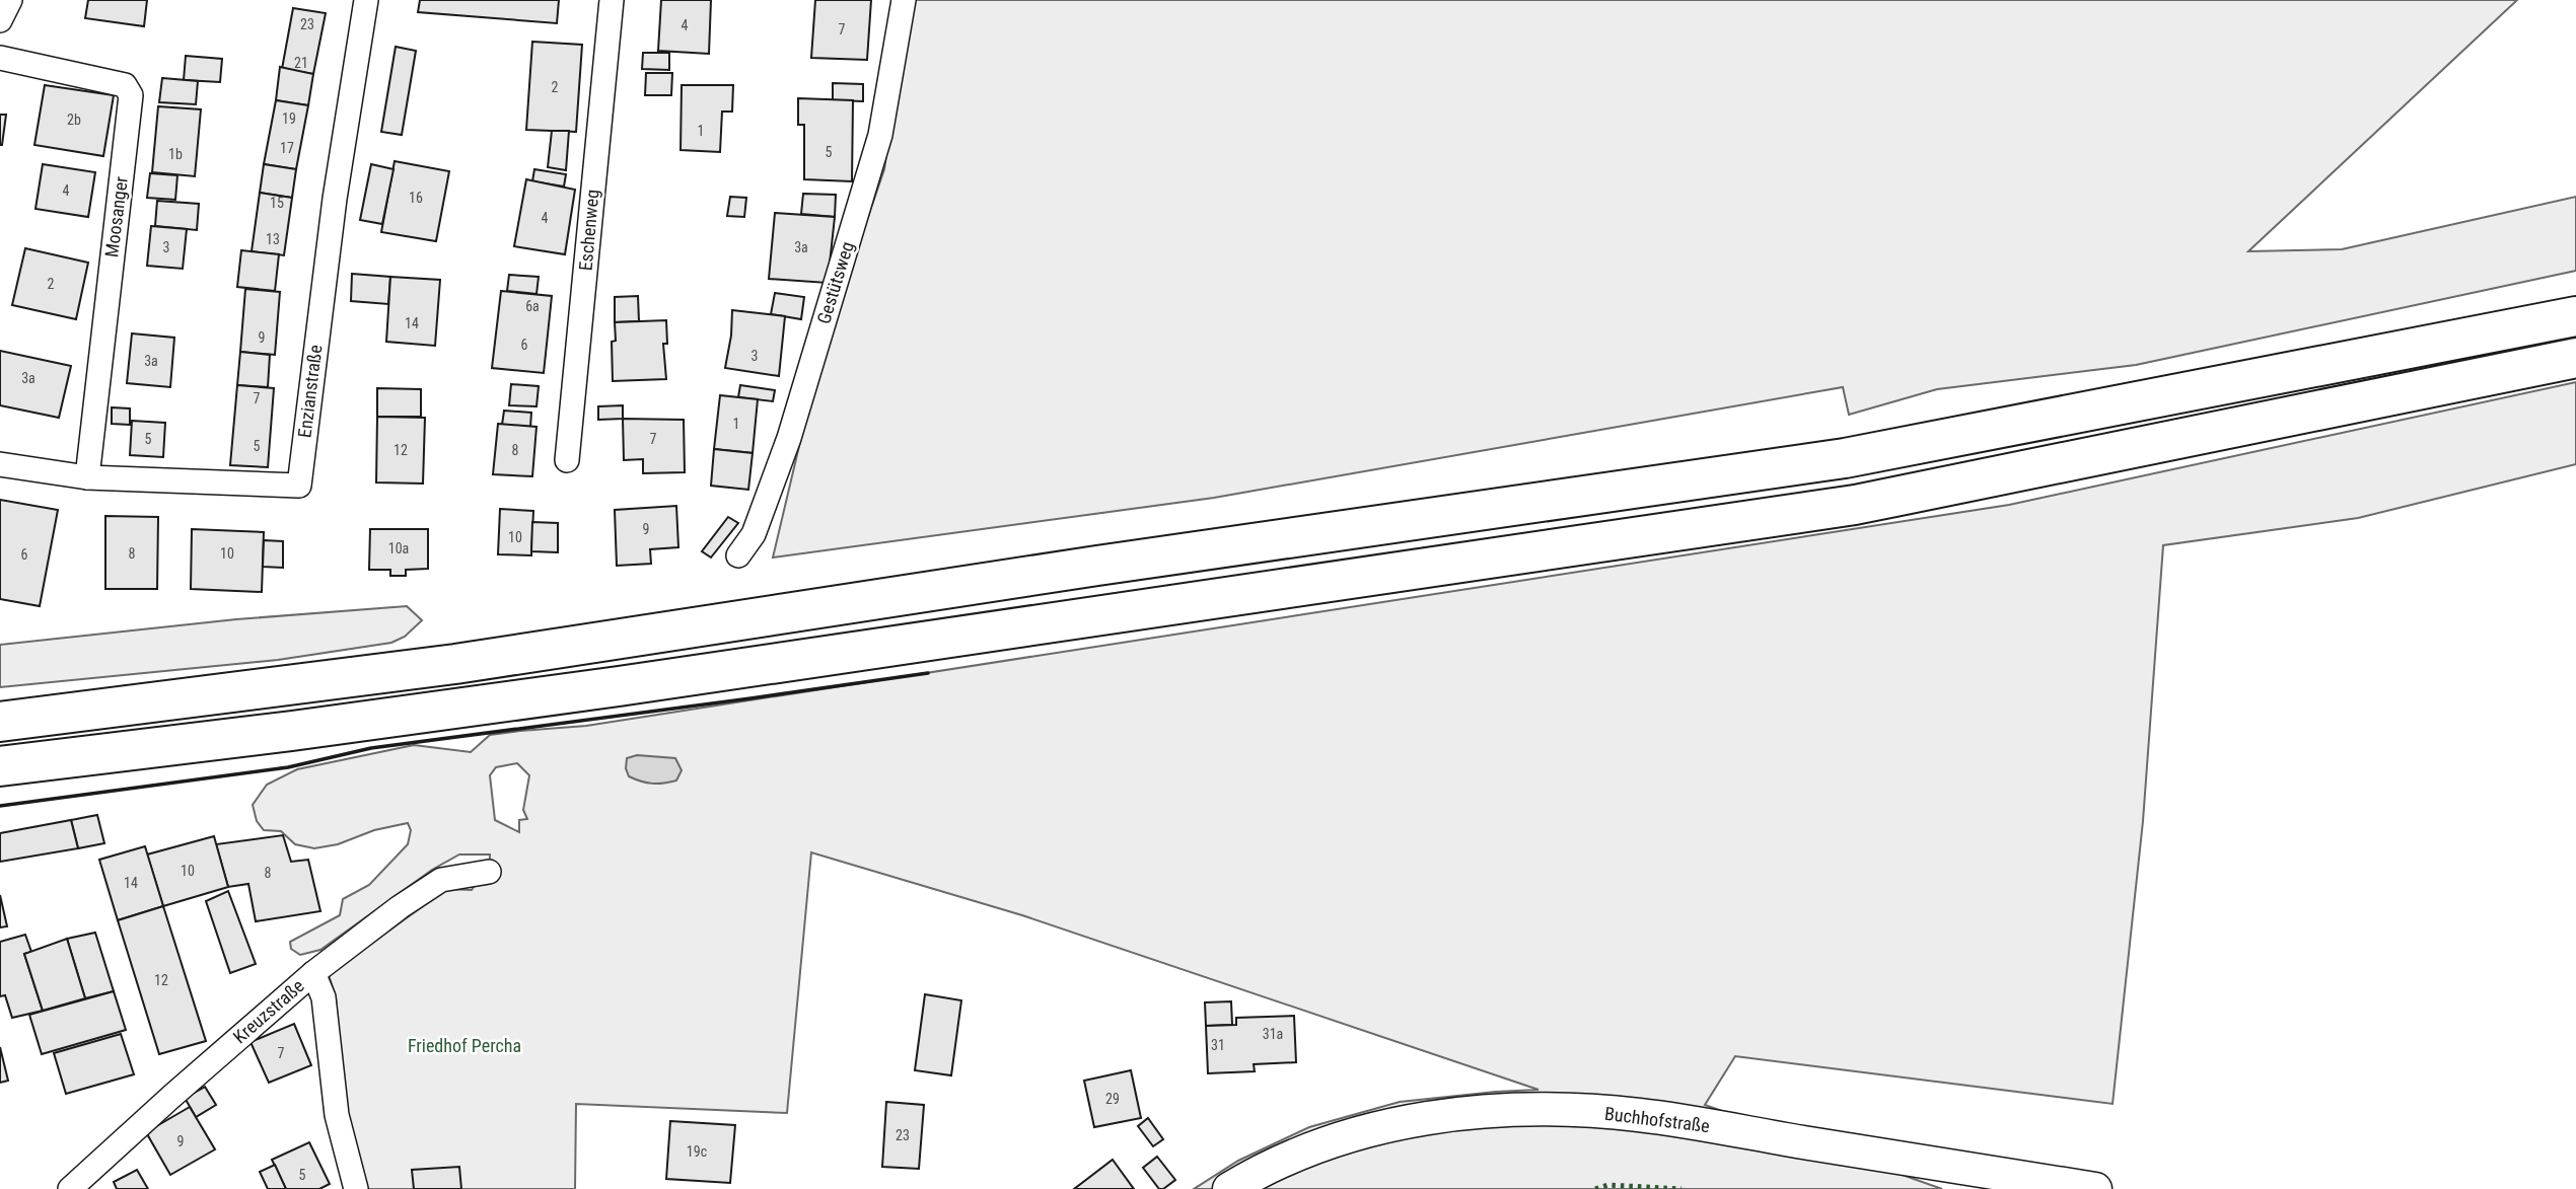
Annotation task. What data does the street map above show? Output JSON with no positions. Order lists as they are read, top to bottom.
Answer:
{
  "streets": {
    "main road": ["Buchhofstraße"],
    "street": [
      "Moosanger",
      "Eschenweg",
      "Gestütsweg",
      "Enzianstraße",
      "Kreuzstraße"
    ]
  },
  "crossings": [
    ["Moosanger", "Enzianstraße"]
  ],
  "parks": ["Friedhof Percha"],
  "house_numbers": [
    "23",
    "4",
    "7",
    "21",
    "2",
    "19",
    "2b",
    "1",
    "17",
    "5",
    "1b",
    "4",
    "16",
    "15",
    "4",
    "13",
    "3",
    "3a",
    "2",
    "6a",
    "14",
    "9",
    "6",
    "3",
    "3a",
    "3a",
    "7",
    "1",
    "5",
    "7",
    "5",
    "12",
    "8",
    "9",
    "10",
    "10a",
    "8",
    "10",
    "6",
    "10",
    "8",
    "14",
    "12",
    "31a",
    "31",
    "7",
    "29",
    "23",
    "9",
    "19c",
    "5"
  ]
}
